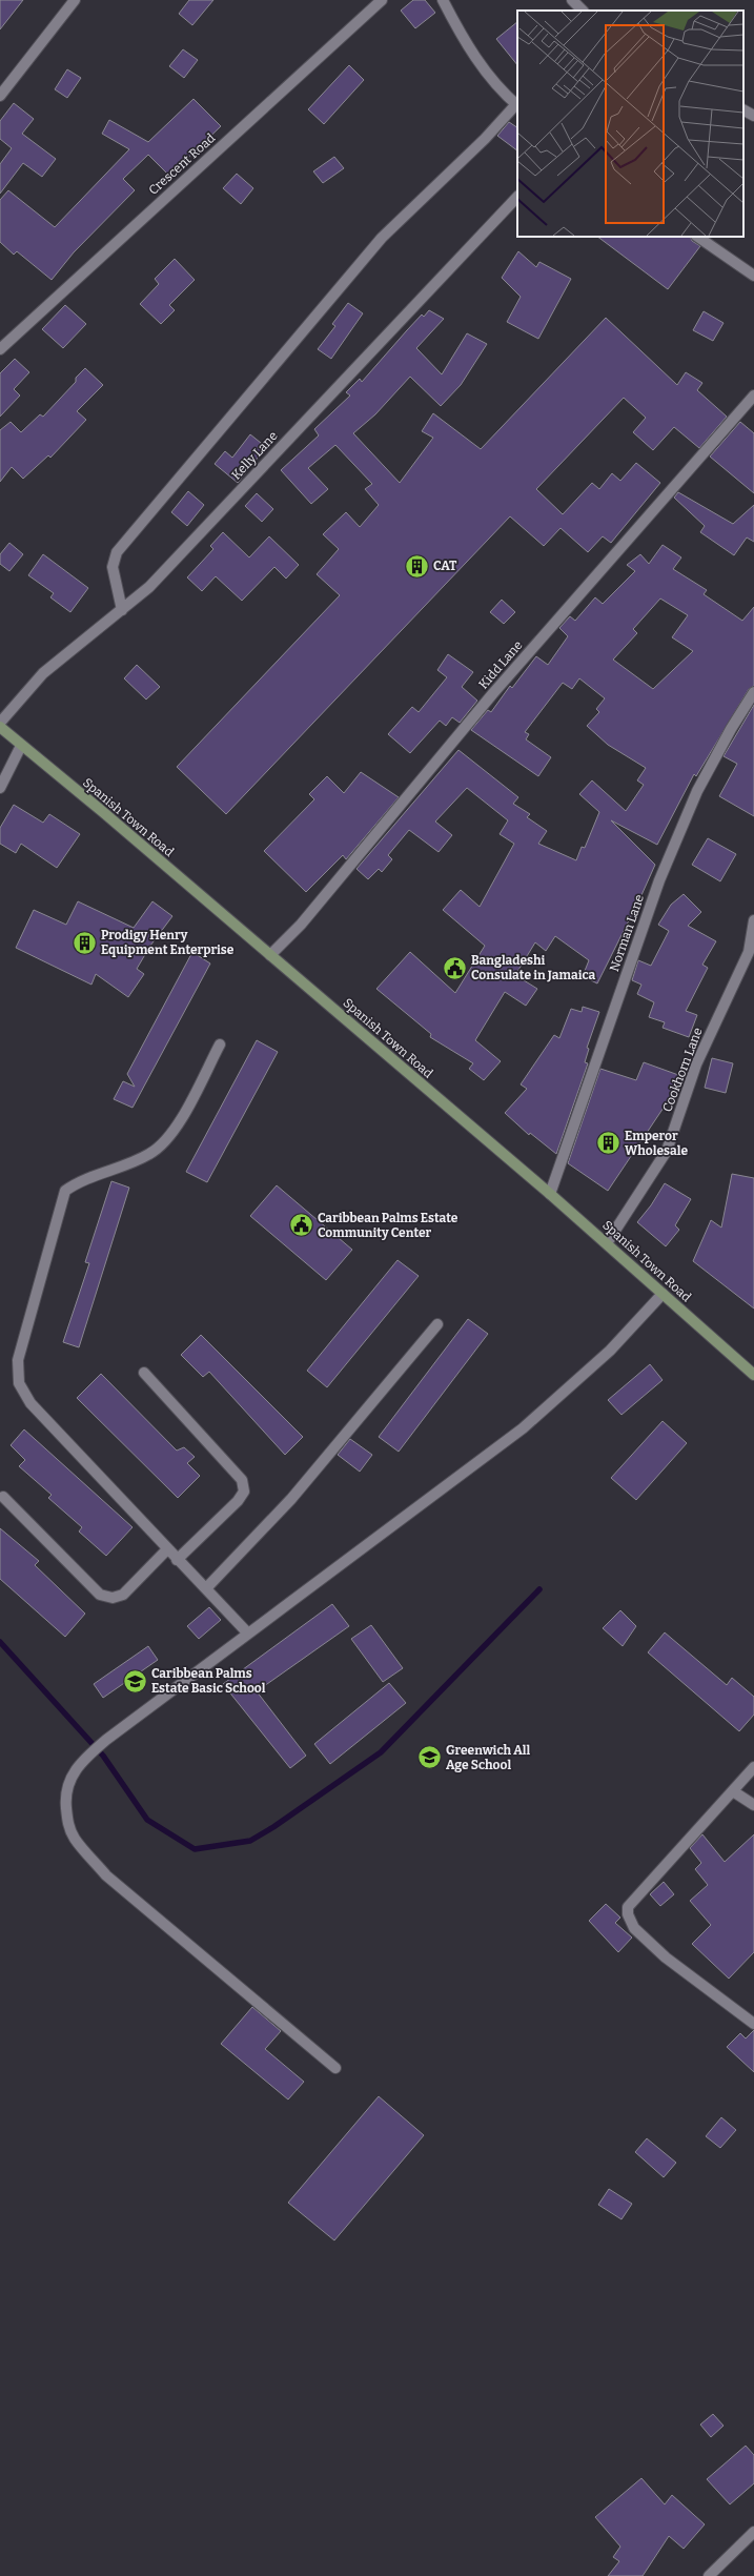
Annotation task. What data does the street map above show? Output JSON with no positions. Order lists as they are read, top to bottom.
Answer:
{
  "streets": {
    "main road": ["Spanish Town Road"],
    "street": [
      "Crescent Road",
      "Kelly Lane",
      "Kidd Lane",
      "Norman Lane",
      "Cookhorn Lane"
    ]
  },
  "crossings": [
    ["Kidd Lane", "Spanish Town Road"],
    ["Spanish Town Road", "Norman Lane"],
    ["Spanish Town Road", "Cookhorn Lane"]
  ],
  "places": {
    "building": ["CAT", "Prodigy Henry Equipment Enterprise", "Emperor Wholesale"],
    "public building": ["Bangladeshi Consulate in Jamaica", "Caribbean Palms Estate Community Center"],
    "school or university": ["Caribbean Palms Estate Basic School", "Greenwich All Age School"]
  }
}
